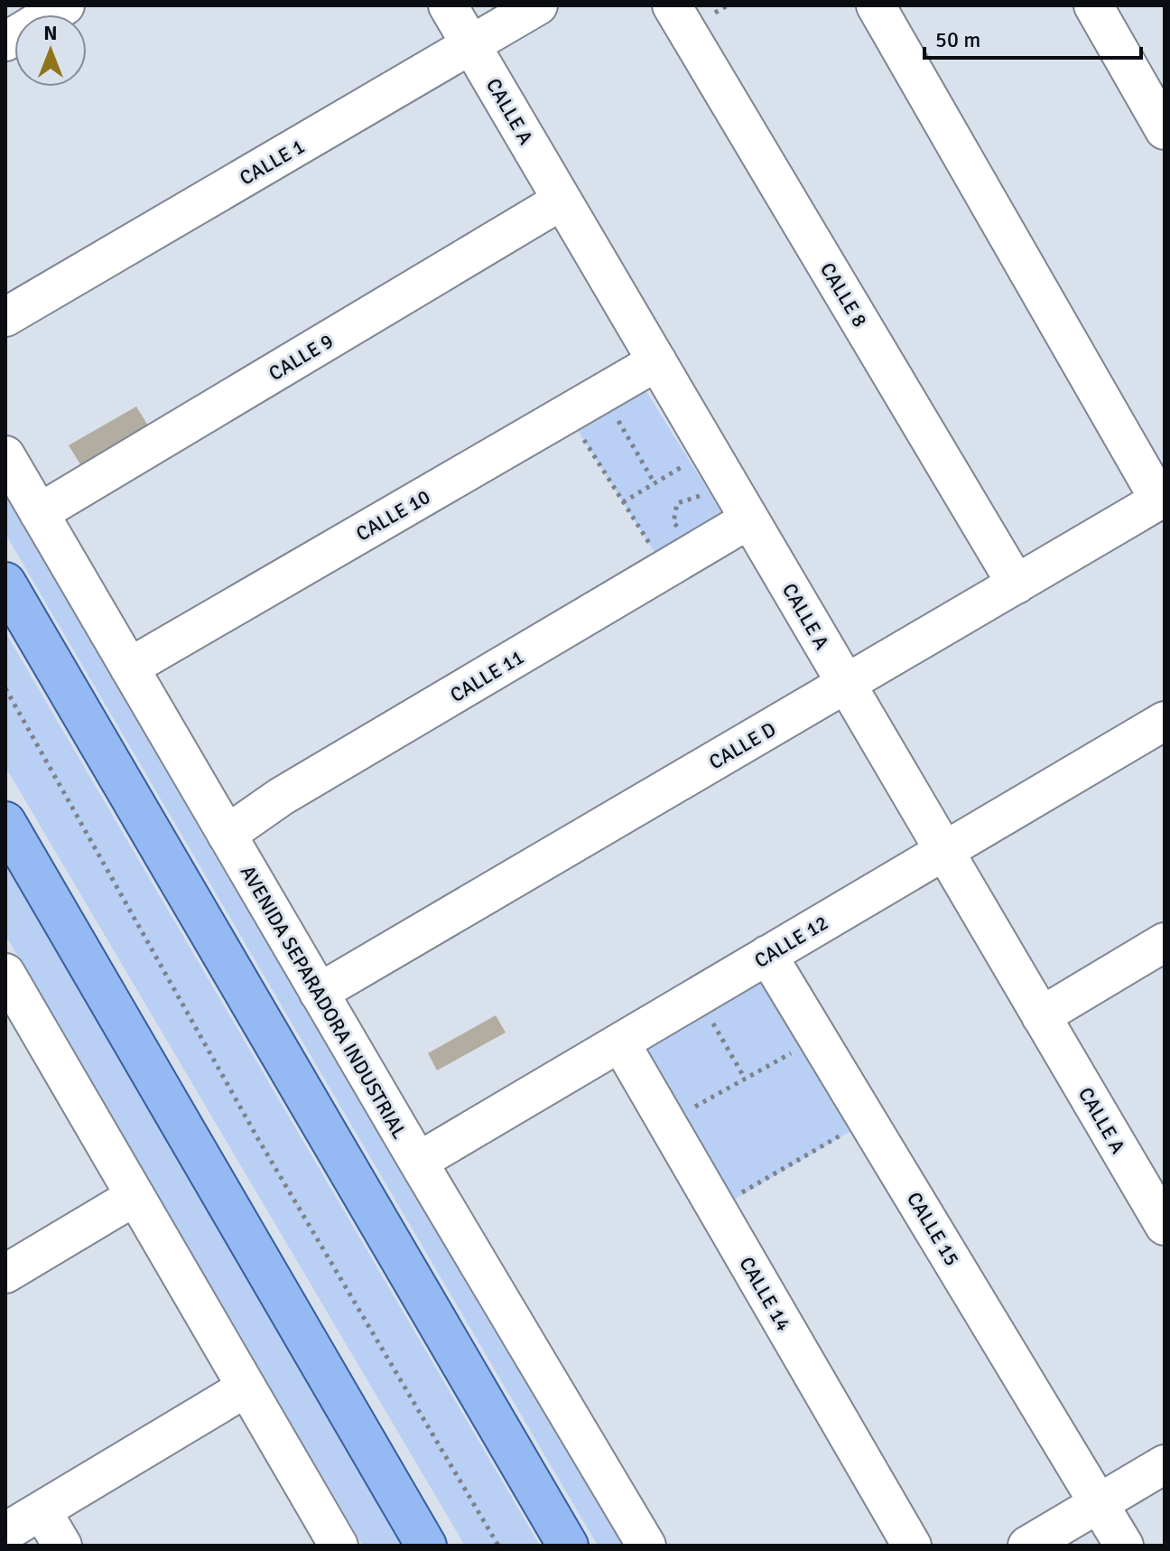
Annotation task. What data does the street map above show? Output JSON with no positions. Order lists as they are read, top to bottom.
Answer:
{
  "streets": {
    "street": [
      "CALLE A",
      "CALLE 1",
      "CALLE 8",
      "CALLE 9",
      "CALLE 10",
      "CALLE 11",
      "CALLE D",
      "CALLE 12",
      "AVENIDA SEPARADORA INDUSTRIAL",
      "CALLE 15",
      "CALLE 14"
    ]
  },
  "crossings": [
    ["CALLE A", "CALLE 1"],
    ["CALLE A", "CALLE 9"],
    ["CALLE A", "CALLE 10"],
    ["CALLE A", "CALLE 11"],
    ["CALLE A", "CALLE D"],
    ["CALLE A", "CALLE 12"],
    ["CALLE 8", "CALLE D"],
    ["CALLE 9", "AVENIDA SEPARADORA INDUSTRIAL"],
    ["CALLE 10", "AVENIDA SEPARADORA INDUSTRIAL"],
    ["CALLE 11", "AVENIDA SEPARADORA INDUSTRIAL"],
    ["CALLE D", "AVENIDA SEPARADORA INDUSTRIAL"],
    ["CALLE 12", "AVENIDA SEPARADORA INDUSTRIAL"],
    ["CALLE 12", "CALLE 15"],
    ["CALLE 12", "CALLE 14"]
  ],
  "scale_bar": "50 m",
  "north": "top"
}
